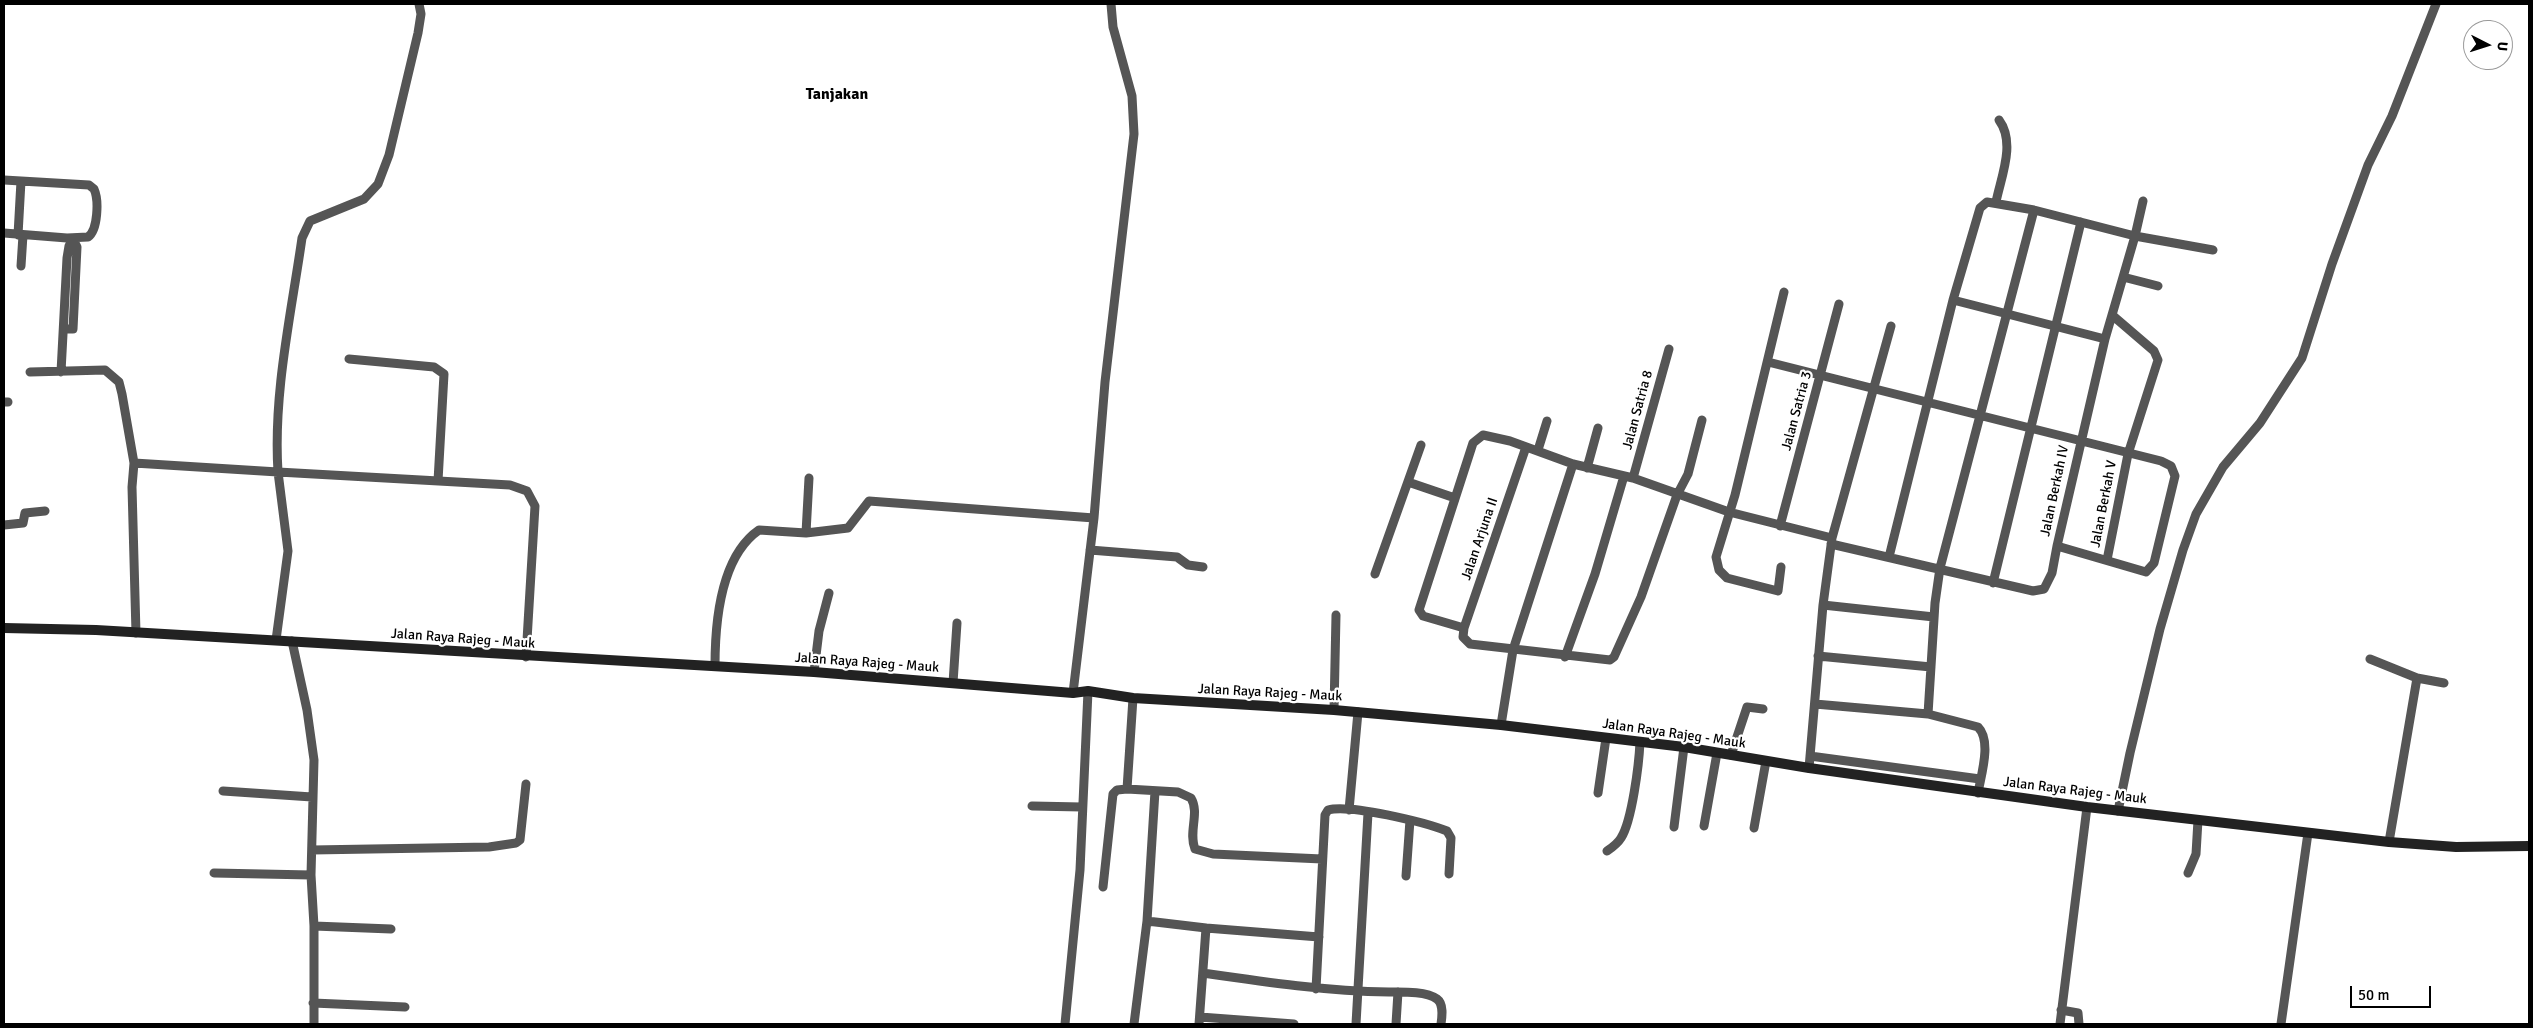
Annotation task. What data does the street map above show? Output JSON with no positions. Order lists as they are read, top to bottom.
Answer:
{
  "streets": {
    "main road": ["Jalan Raya Rajeg - Mauk"],
    "street": [
      "Jalan Satria 8",
      "Jalan Satria 3",
      "Jalan Berkah IV",
      "Jalan Berkah V",
      "Jalan Arjuna II"
    ]
  },
  "crossings": [
    ["Jalan Berkah IV", "Jalan Berkah V"]
  ],
  "districts": ["Tanjakan"],
  "scale_bar": "50 m",
  "north": "right"
}
